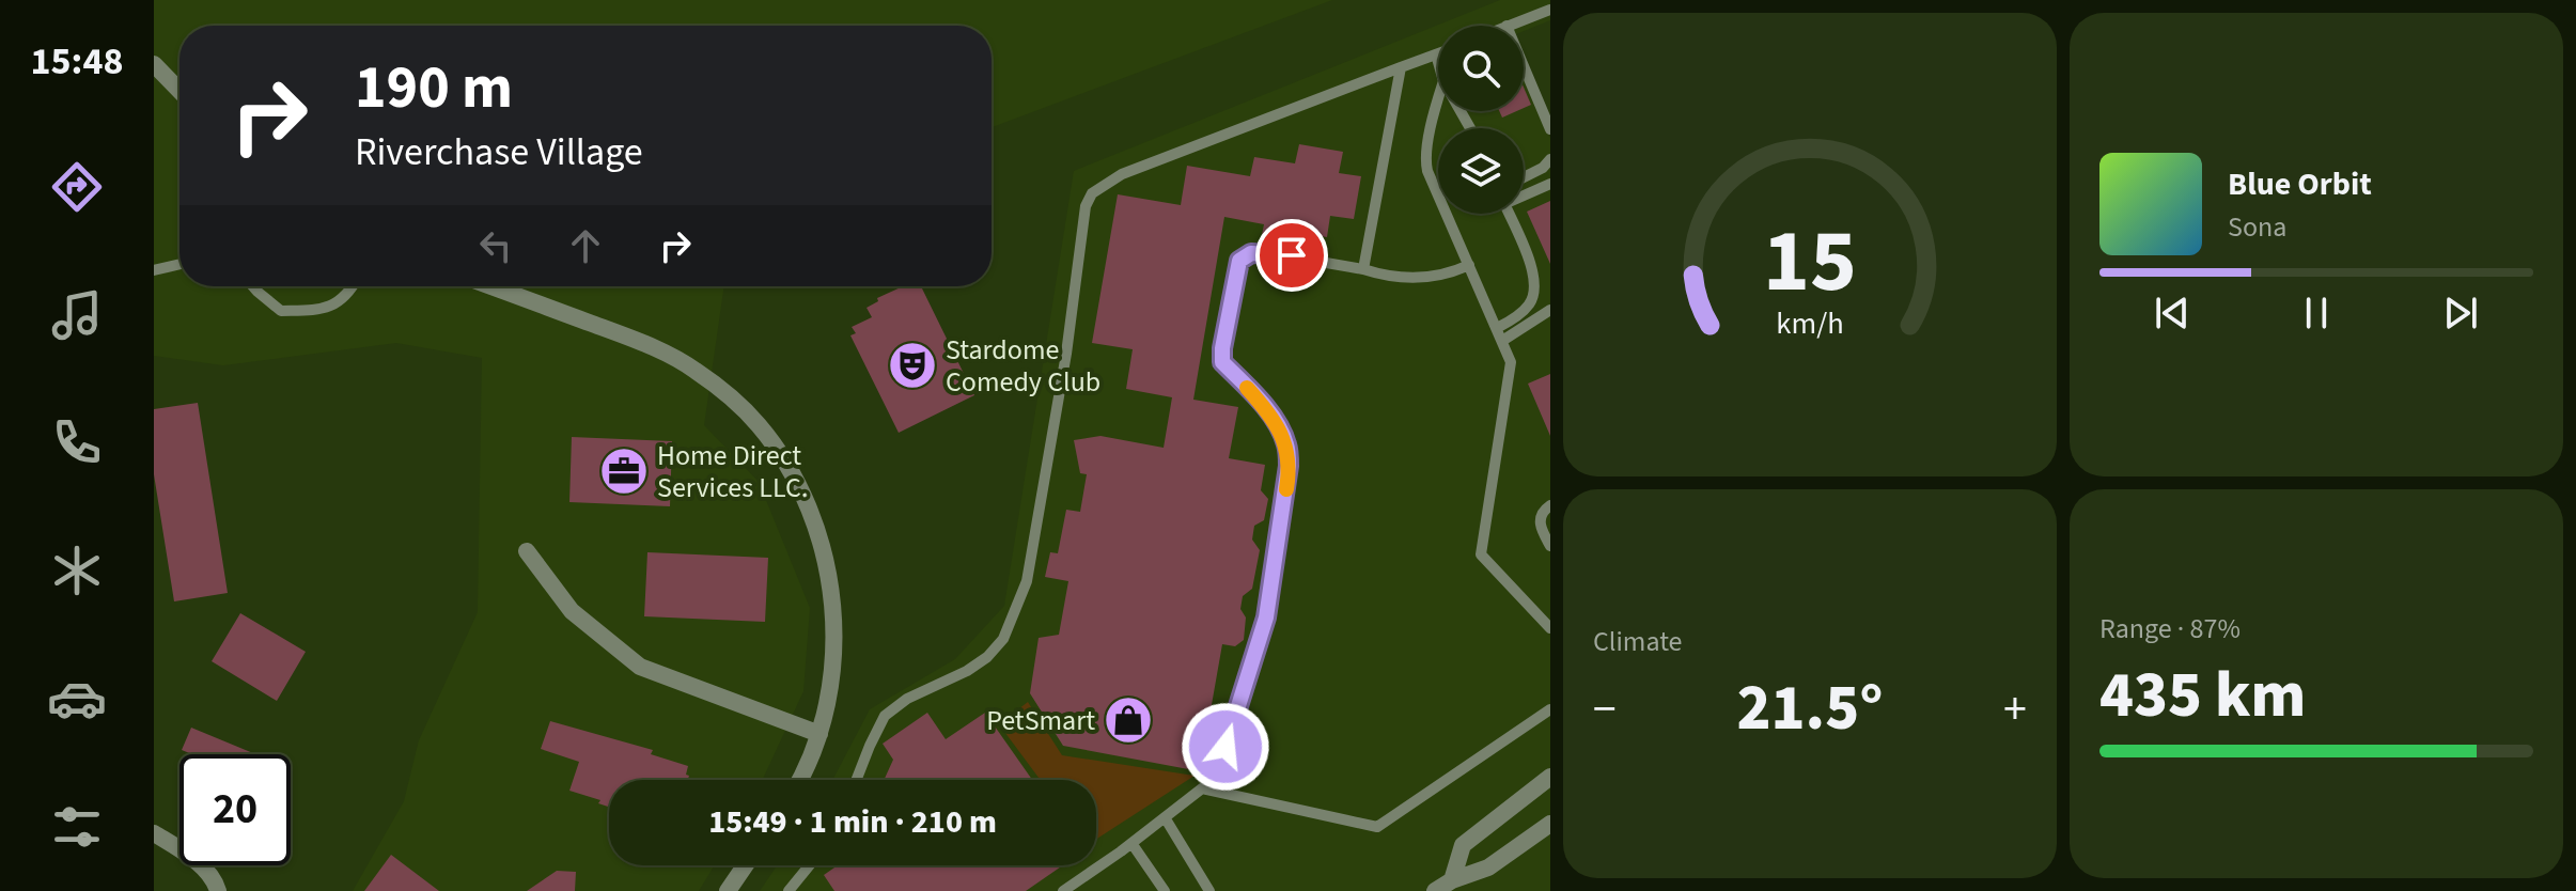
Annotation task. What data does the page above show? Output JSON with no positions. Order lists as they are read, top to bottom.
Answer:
{
  "places": {
    "theatre": ["Stardome Comedy Club"],
    "office": ["Home Direct Services LLC."],
    "shop": ["PetSmart"]
  },
  "page": {
    "tabs": "15:48",
    "turn": ["190 m", "Riverchase Village"],
    "song": ["Blue Orbit", "Sona"],
    "tile": [
      "Climate",
      ["Range · 87%", "435 km"]
    ],
    "heat": ["−", "21.5°", "+"],
    "limit": "20",
    "trip": "15:49 · 1 min · 210 m",
    "gauge": ["15", "km/h"]
  }
}
